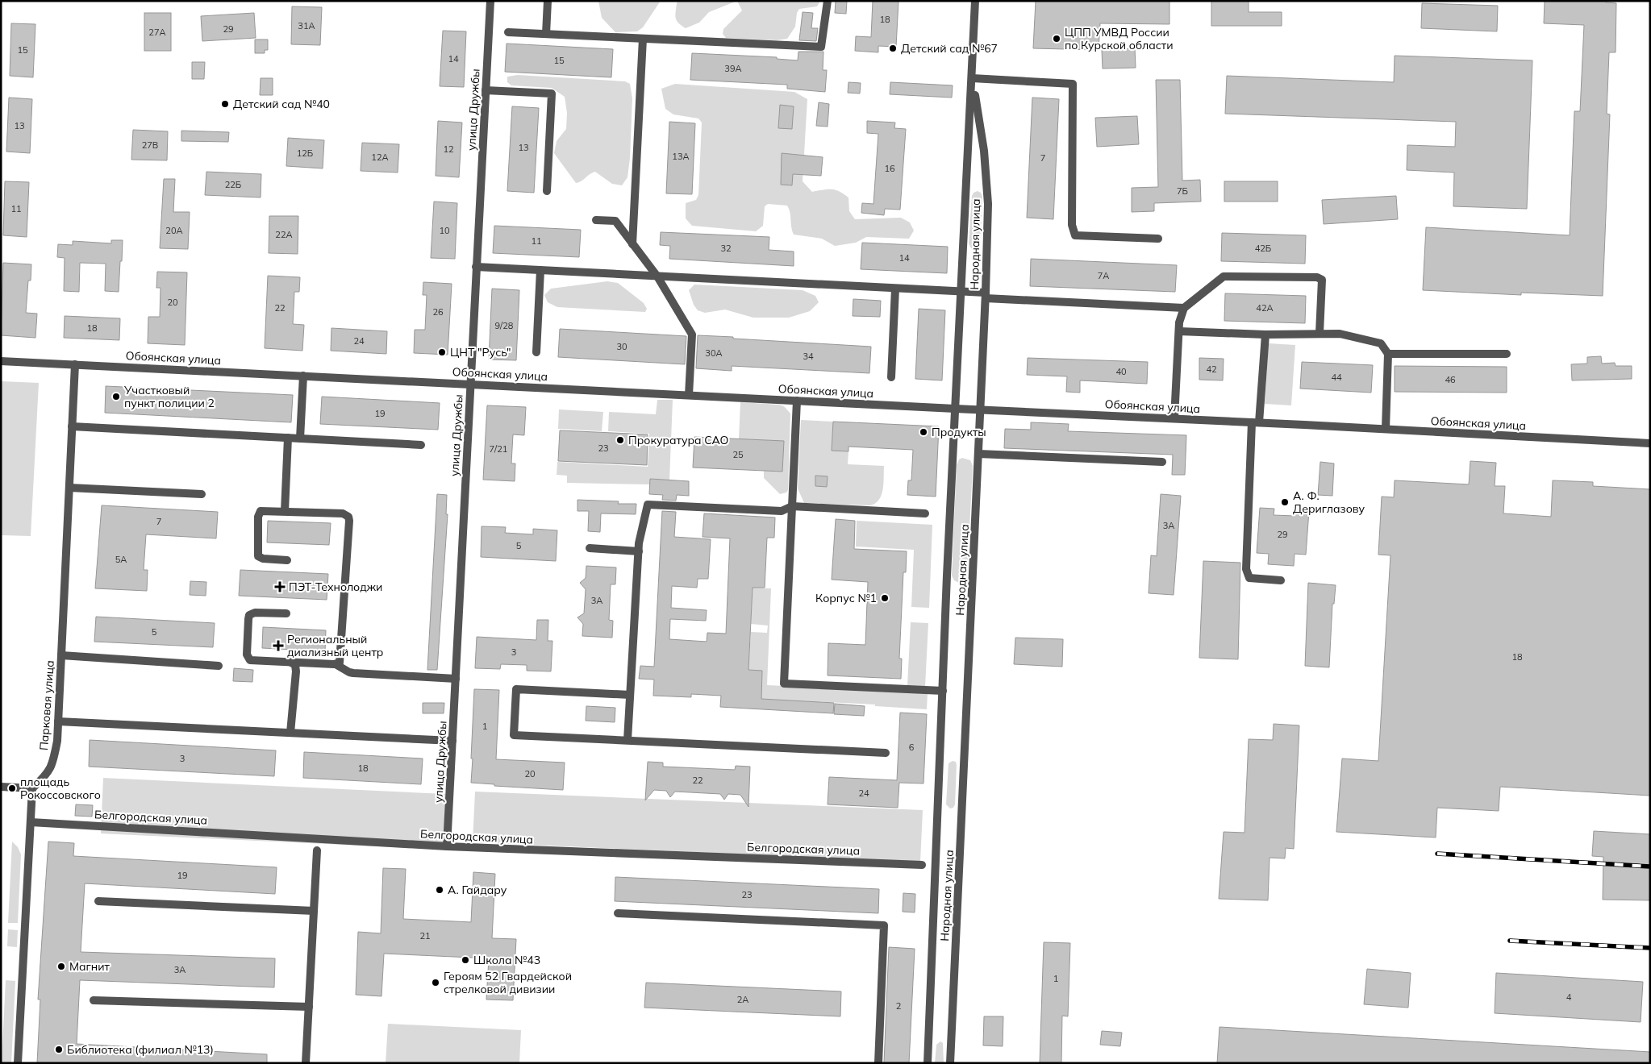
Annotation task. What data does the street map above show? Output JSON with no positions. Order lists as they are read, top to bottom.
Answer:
{
  "streets": {
    "street": [
      "улица Дружбы",
      "Народная улица",
      "Обоянская улица",
      "Парковая улица",
      "Белгородская улица"
    ]
  },
  "crossings": [
    ["улица Дружбы", "Обоянская улица"],
    ["улица Дружбы", "Белгородская улица"],
    ["Народная улица", "Обоянская улица"],
    ["Обоянская улица", "Парковая улица"]
  ],
  "places": {
    "other": [
      "ЦПП УМВД России по Курской области",
      "Детский сад №67",
      "Детский сад №40",
      "ЦНТ \"Русь\"",
      "Участковый пункт полиции 2",
      "Продукты",
      "Прокуратура САО",
      "А. Ф. Дериглазову",
      "Корпус №1",
      "площадь Рокоссовского",
      "А. Гайдару",
      "Школа №43",
      "Магнит",
      "Героям 52 Гвардейской стрелковой дивизии",
      "Библиотека (филиал №13)"
    ],
    "health": ["ПЭТ-Технолоджи", "Региональный диализный центр"]
  },
  "house_numbers": [
    "18",
    "31А",
    "29",
    "27А",
    "15",
    "14",
    "15",
    "39А",
    "13",
    "27В",
    "13",
    "12",
    "12Б",
    "13А",
    "12А",
    "7",
    "16",
    "22Б",
    "7Б",
    "11",
    "20А",
    "10",
    "22А",
    "11",
    "32",
    "42Б",
    "14",
    "7А",
    "20",
    "22",
    "42А",
    "26",
    "9/28",
    "18",
    "24",
    "30",
    "30А",
    "34",
    "42",
    "40",
    "44",
    "46",
    "19",
    "23",
    "7/21",
    "25",
    "7",
    "3А",
    "29",
    "5",
    "5А",
    "3А",
    "5",
    "3",
    "18",
    "1",
    "6",
    "3",
    "18",
    "20",
    "22",
    "24",
    "19",
    "23",
    "21",
    "3А",
    "1",
    "4",
    "2А",
    "2"
  ]
}
